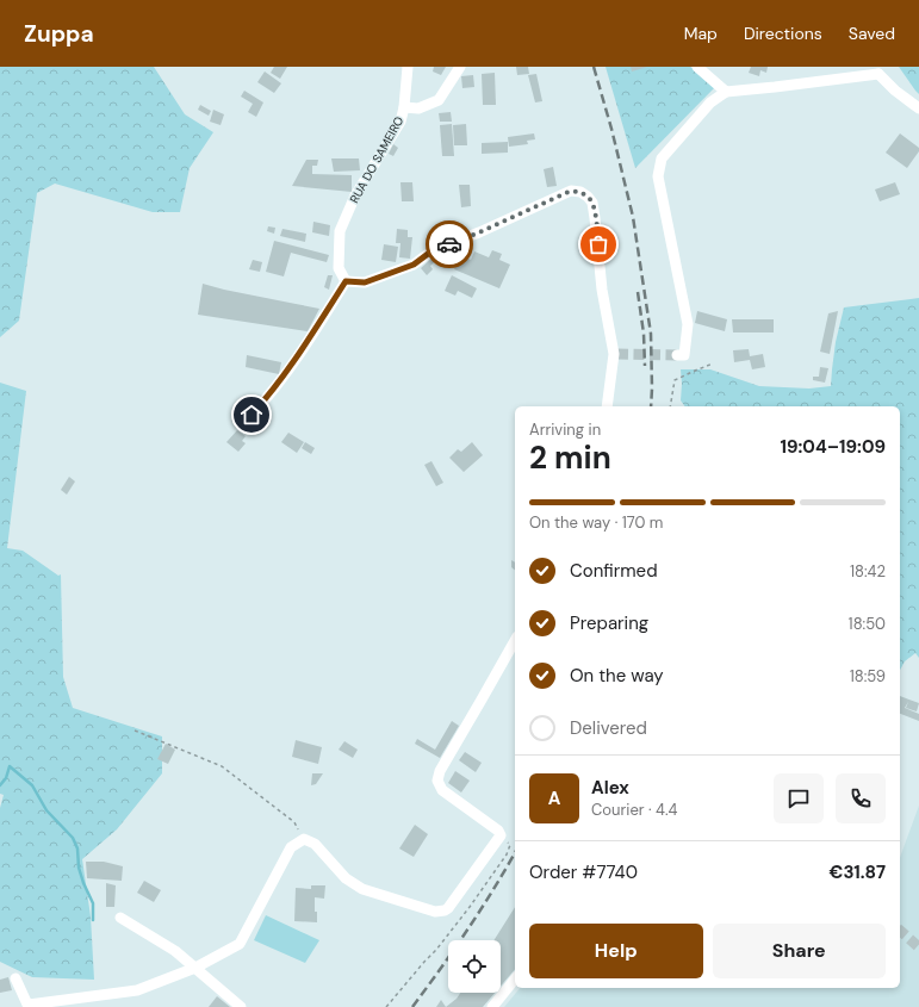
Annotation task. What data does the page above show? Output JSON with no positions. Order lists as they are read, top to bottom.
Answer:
{
  "streets": {
    "street": ["RUA DO SAMEIRO"]
  },
  "page": {
    "header": "Zuppa",
    "nav": ["Map", "Directions", "Saved"],
    "heading": ["2 min", "Arriving in", "19:04–19:09"],
    "panel": [
      "Alex",
      "Courier · 4.4",
      "Order #7740",
      "€31.87"
    ],
    "bar": "On the way · 170 m",
    "list": [
      ["Confirmed", "18:42"],
      ["Preparing", "18:50"],
      ["On the way", "18:59"],
      "Delivered"
    ],
    "round": "A",
    "buttons": ["Help", "Share"]
  }
}
